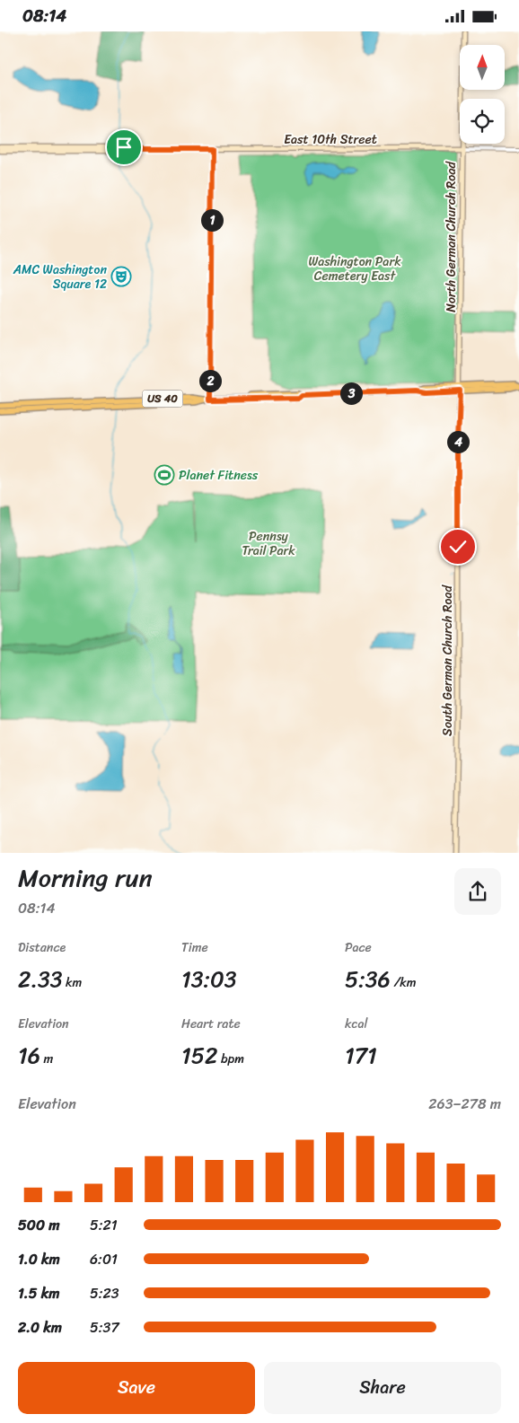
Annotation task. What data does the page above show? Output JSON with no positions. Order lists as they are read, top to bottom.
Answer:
{
  "streets": {
    "main road": [
      "East 10th Street",
      "North German Church Road",
      "US 40",
      "South German Church Road"
    ]
  },
  "crossings": [
    ["East 10th Street", "North German Church Road"],
    ["North German Church Road", "US 40"],
    ["North German Church Road", "South German Church Road"],
    ["US 40", "South German Church Road"]
  ],
  "parks": ["Washington Park Cemetery East", "Pennsy Trail Park"],
  "places": {
    "theatre": ["AMC Washington Square 12"],
    "sports": ["Planet Fitness"]
  },
  "north": "top",
  "page": {
    "status": "08:14",
    "pins": [
      "1",
      "2",
      "3",
      "4"
    ],
    "heading": ["Morning run", "08:14"],
    "stats": [
      ["Distance", "2.33 km"],
      ["Time", "13:03"],
      ["Pace", "5:36 /km"],
      ["Elevation", "16 m"],
      ["Heart rate", "152 bpm"],
      ["kcal", "171"]
    ],
    "chart": ["Elevation", "263–278 m"],
    "list": [
      {
        "name": "500 m",
        "note": "5:21"
      },
      {
        "name": "1.0 km",
        "note": "6:01"
      },
      {
        "name": "1.5 km",
        "note": "5:23"
      },
      {
        "name": "2.0 km",
        "note": "5:37"
      }
    ],
    "buttons": ["Save", "Share"]
  }
}
